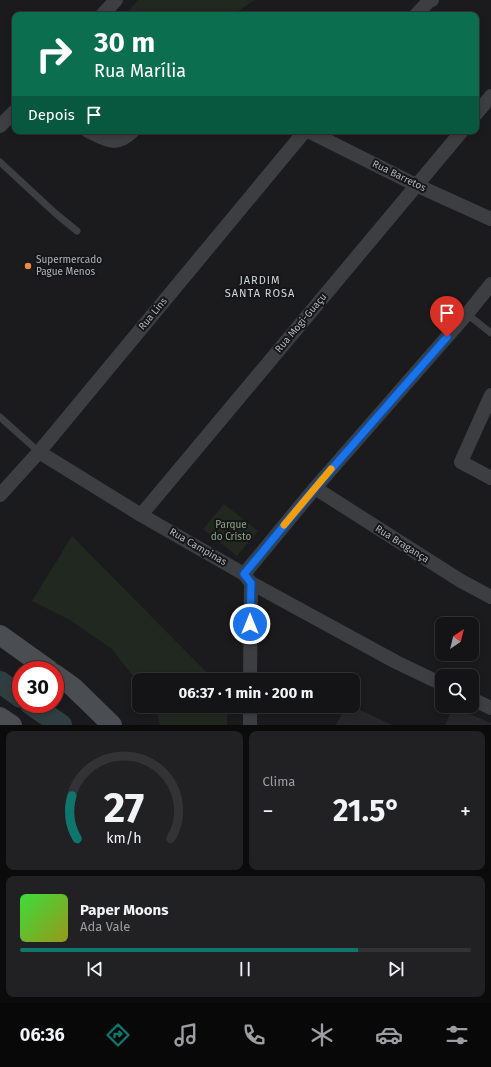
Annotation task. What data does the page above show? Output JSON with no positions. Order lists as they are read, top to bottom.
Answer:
{
  "streets": {
    "street": [
      "Rua Barretos",
      "Rua Lins",
      "Rua Mogi-Guaçu",
      "Rua Bragança",
      "Rua Campinas"
    ]
  },
  "crossings": [
    ["Rua Barretos", "Rua Mogi-Guaçu"],
    ["Rua Lins", "Rua Campinas"],
    ["Rua Mogi-Guaçu", "Rua Campinas"]
  ],
  "districts": ["JARDIM SANTA ROSA"],
  "parks": ["Parque do Cristo"],
  "places": ["Supermercado Pague Menos"],
  "north": "top right",
  "page": {
    "turn": ["30 m", "Rua Marília"],
    "then": "Depois",
    "limit": "30",
    "trip": "06:37 · 1 min · 200 m",
    "tile": "Clima",
    "heat": ["−", "21.5°", "+"],
    "song": ["Paper Moons", "Ada Vale"],
    "tabs": "06:36",
    "gauge": ["27", "km/h"]
  }
}
